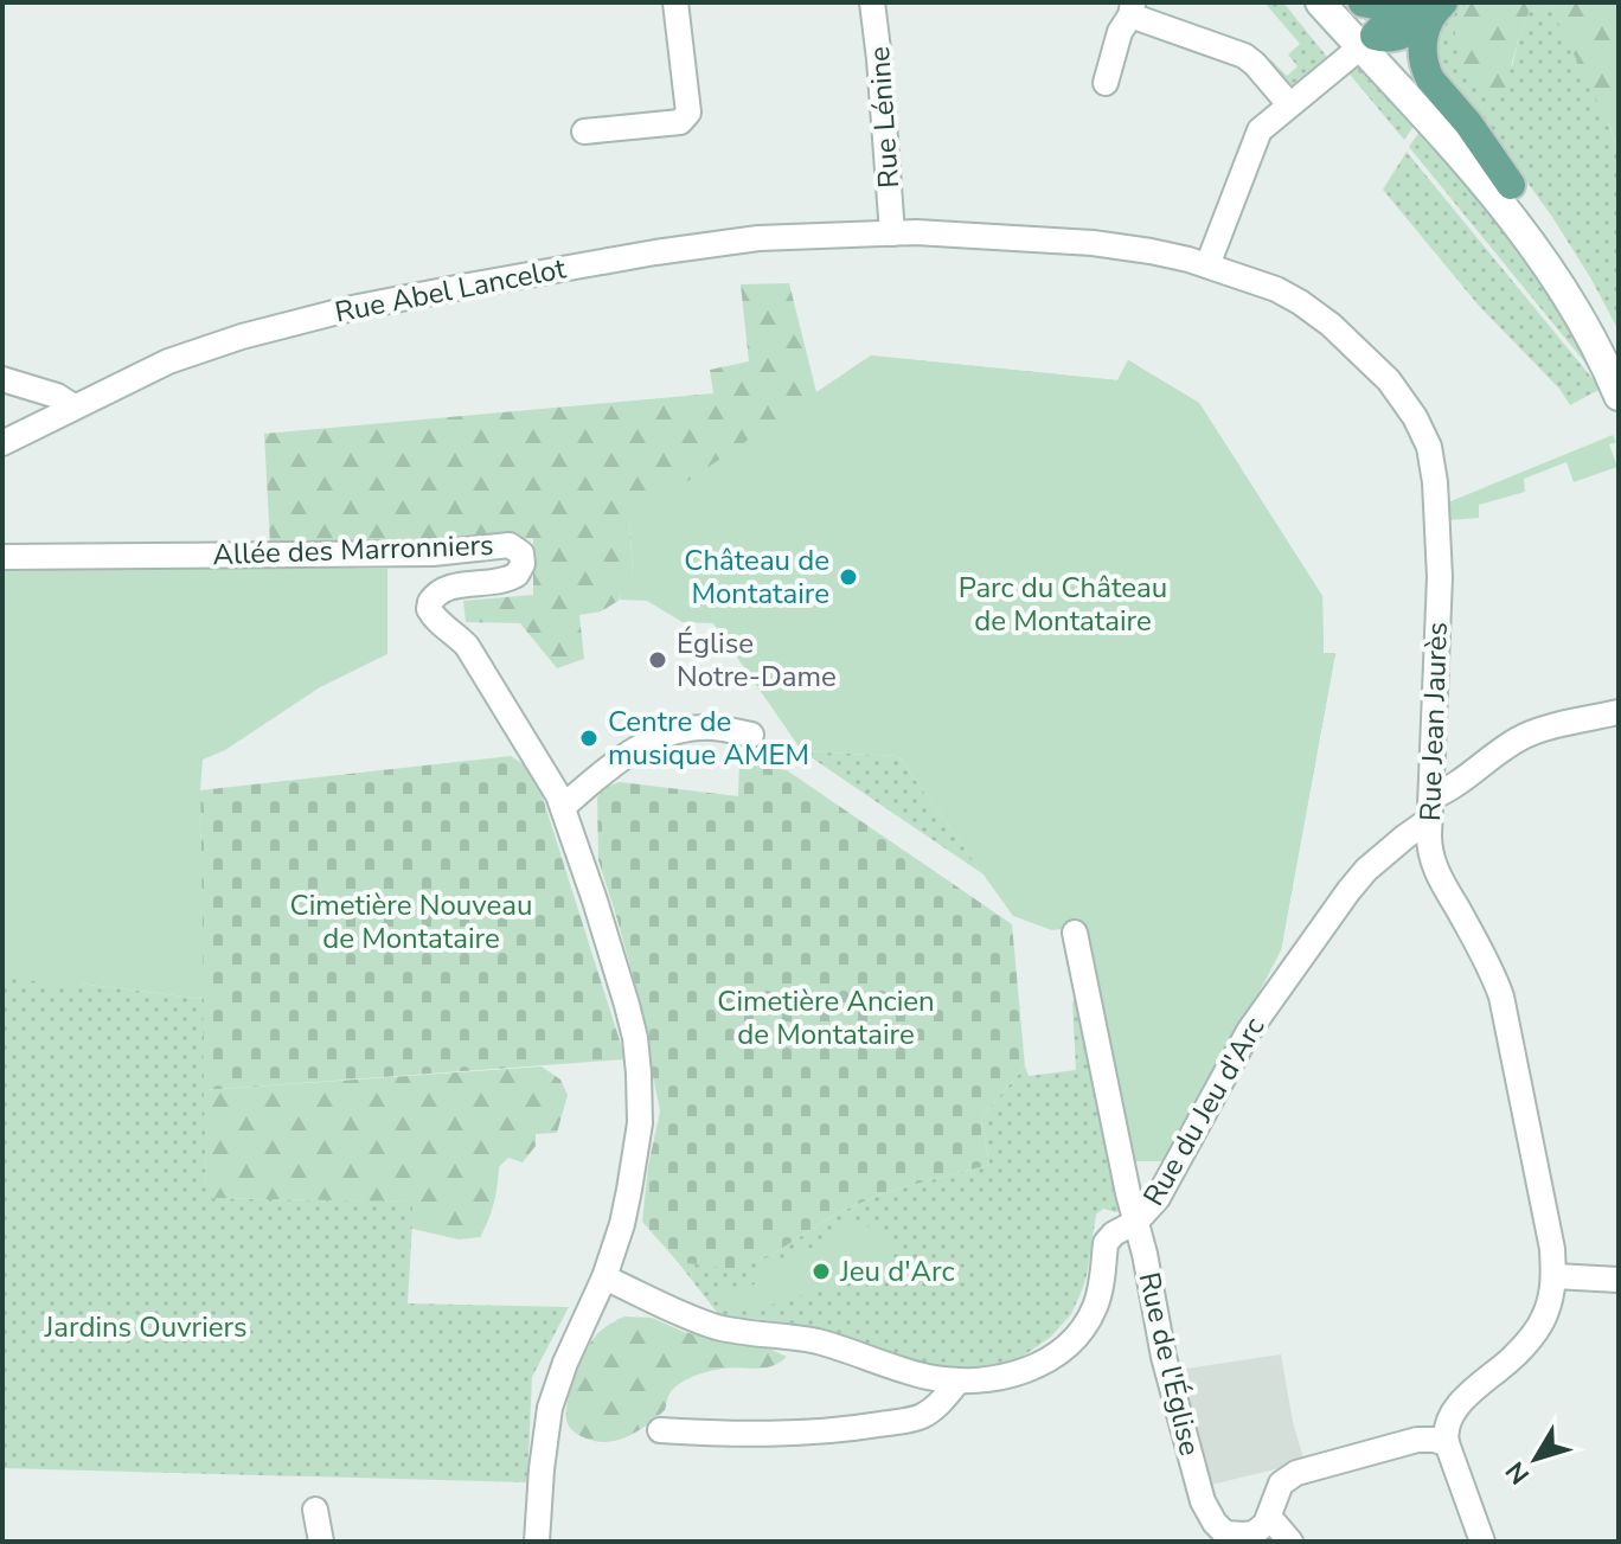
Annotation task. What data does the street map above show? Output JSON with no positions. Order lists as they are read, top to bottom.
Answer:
{
  "streets": {
    "street": [
      "Rue Lénine",
      "Rue Abel Lancelot",
      "Allée des Marronniers",
      "Rue Jean Jaurès",
      "Rue du Jeu d'Arc",
      "Rue de l'Église"
    ]
  },
  "crossings": [
    ["Rue Lénine", "Rue Abel Lancelot"],
    ["Rue Lénine", "Rue Jean Jaurès"],
    ["Rue Abel Lancelot", "Rue Jean Jaurès"],
    ["Rue Jean Jaurès", "Rue du Jeu d'Arc"],
    ["Rue du Jeu d'Arc", "Rue de l'Église"]
  ],
  "parks": [
    "Parc du Château de Montataire",
    "Cimetière Nouveau de Montataire",
    "Cimetière Ancien de Montataire",
    "Jardins Ouvriers"
  ],
  "places": [
    "Château de Montataire",
    "Église Notre-Dame",
    "Centre de musique AMEM",
    "Jeu d'Arc"
  ],
  "north": "bottom left"
}
